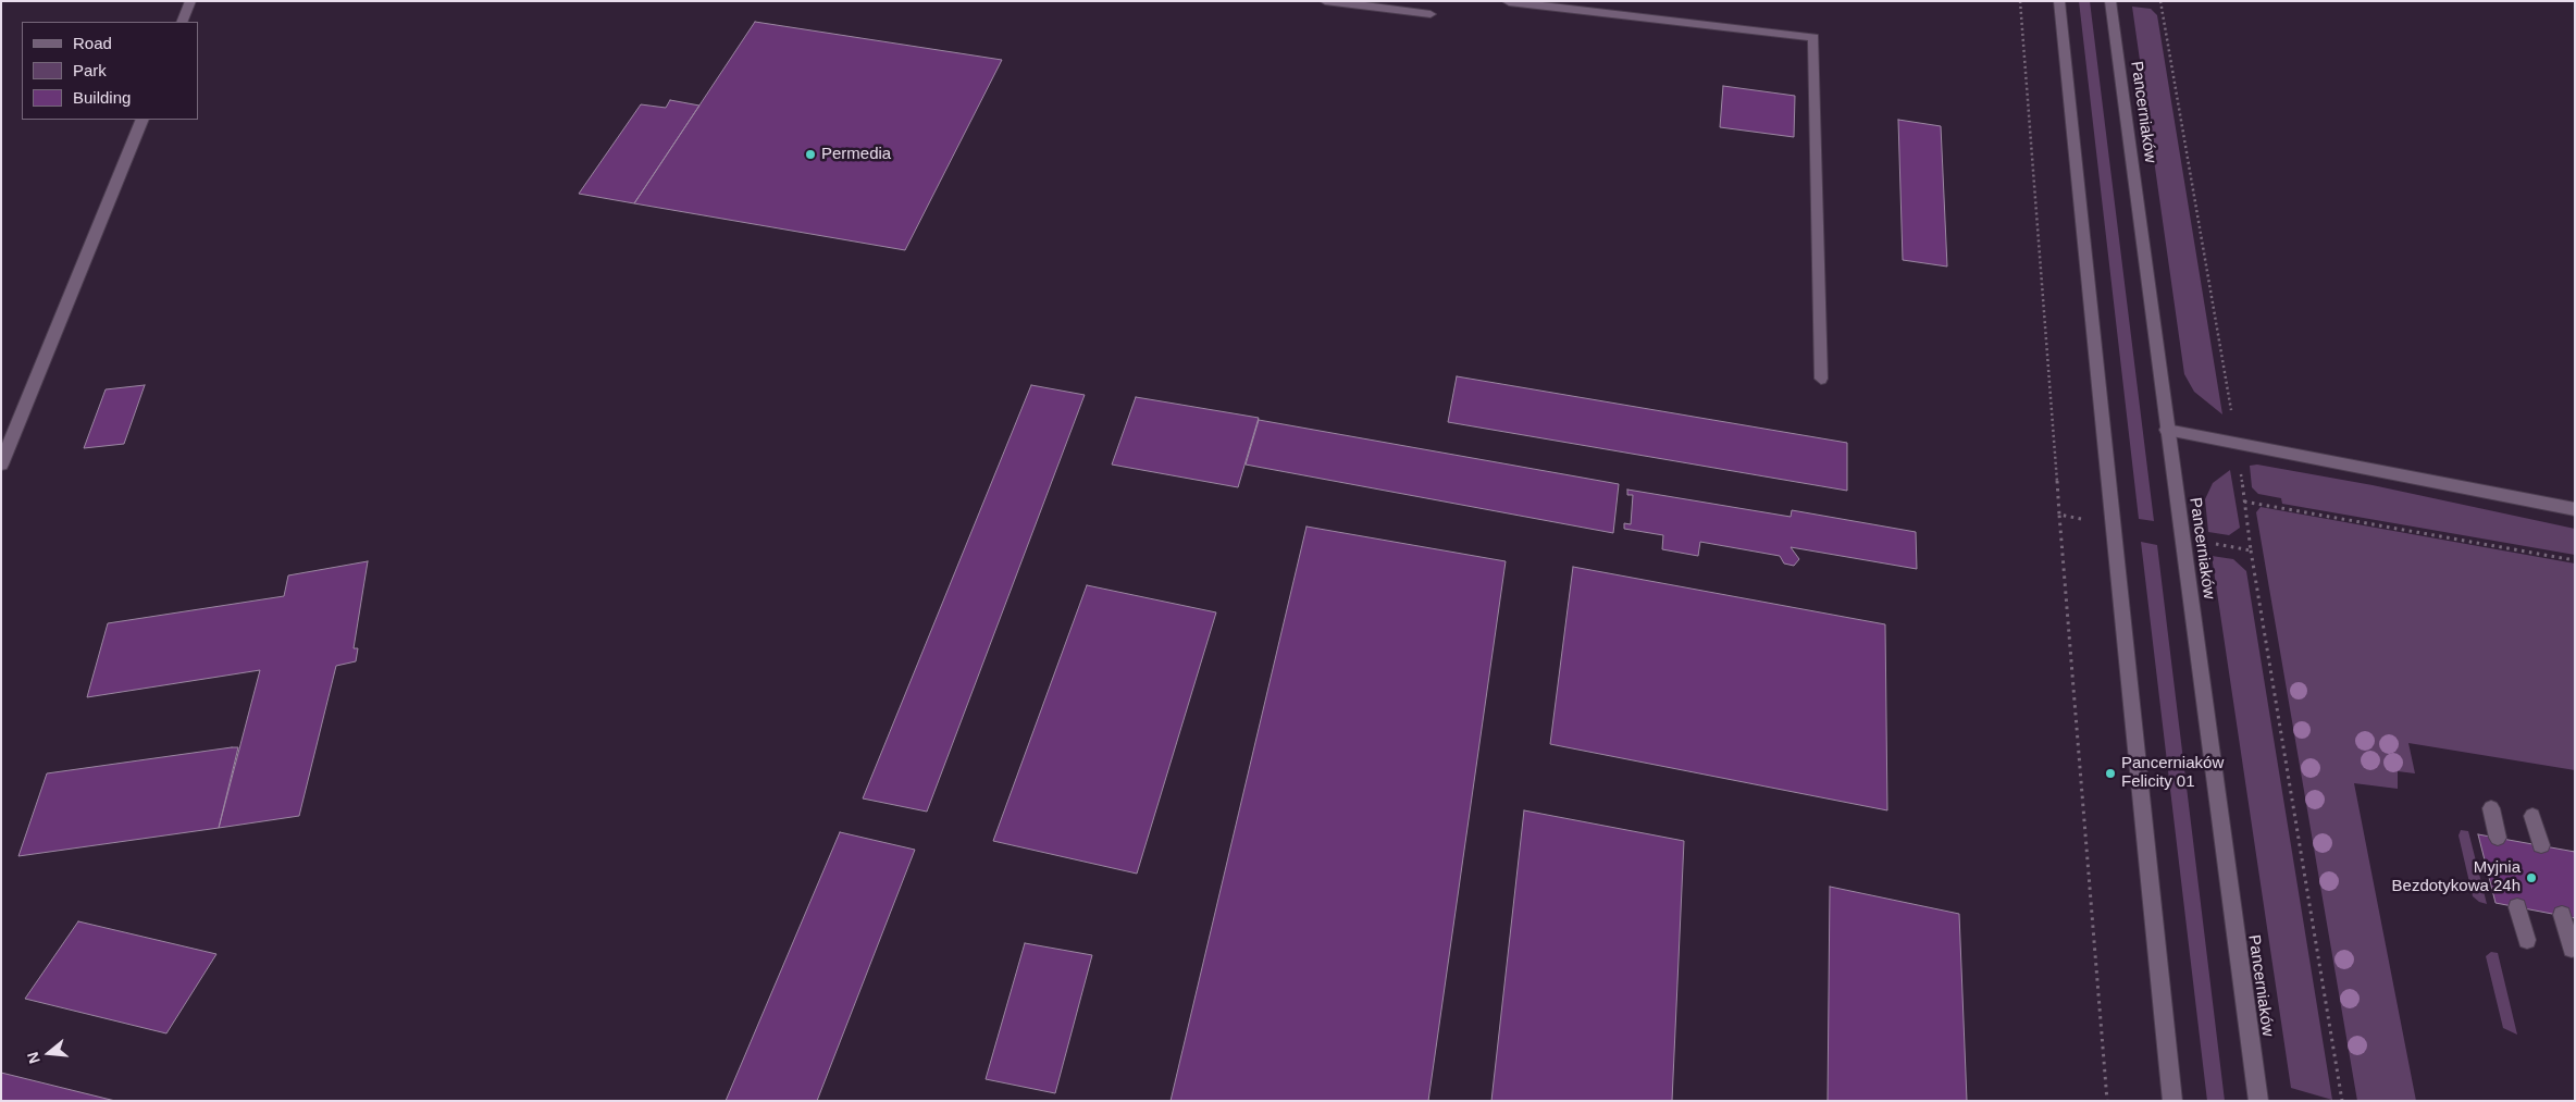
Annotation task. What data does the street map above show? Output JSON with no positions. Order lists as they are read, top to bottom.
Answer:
{
  "streets": {
    "street": ["Pancerniaków"]
  },
  "places": ["Permedia", "Pancerniaków Felicity 01", "Myjnia Bezdotykowa 24h"],
  "legend": ["Road", "Park", "Building"],
  "north": "left"
}
